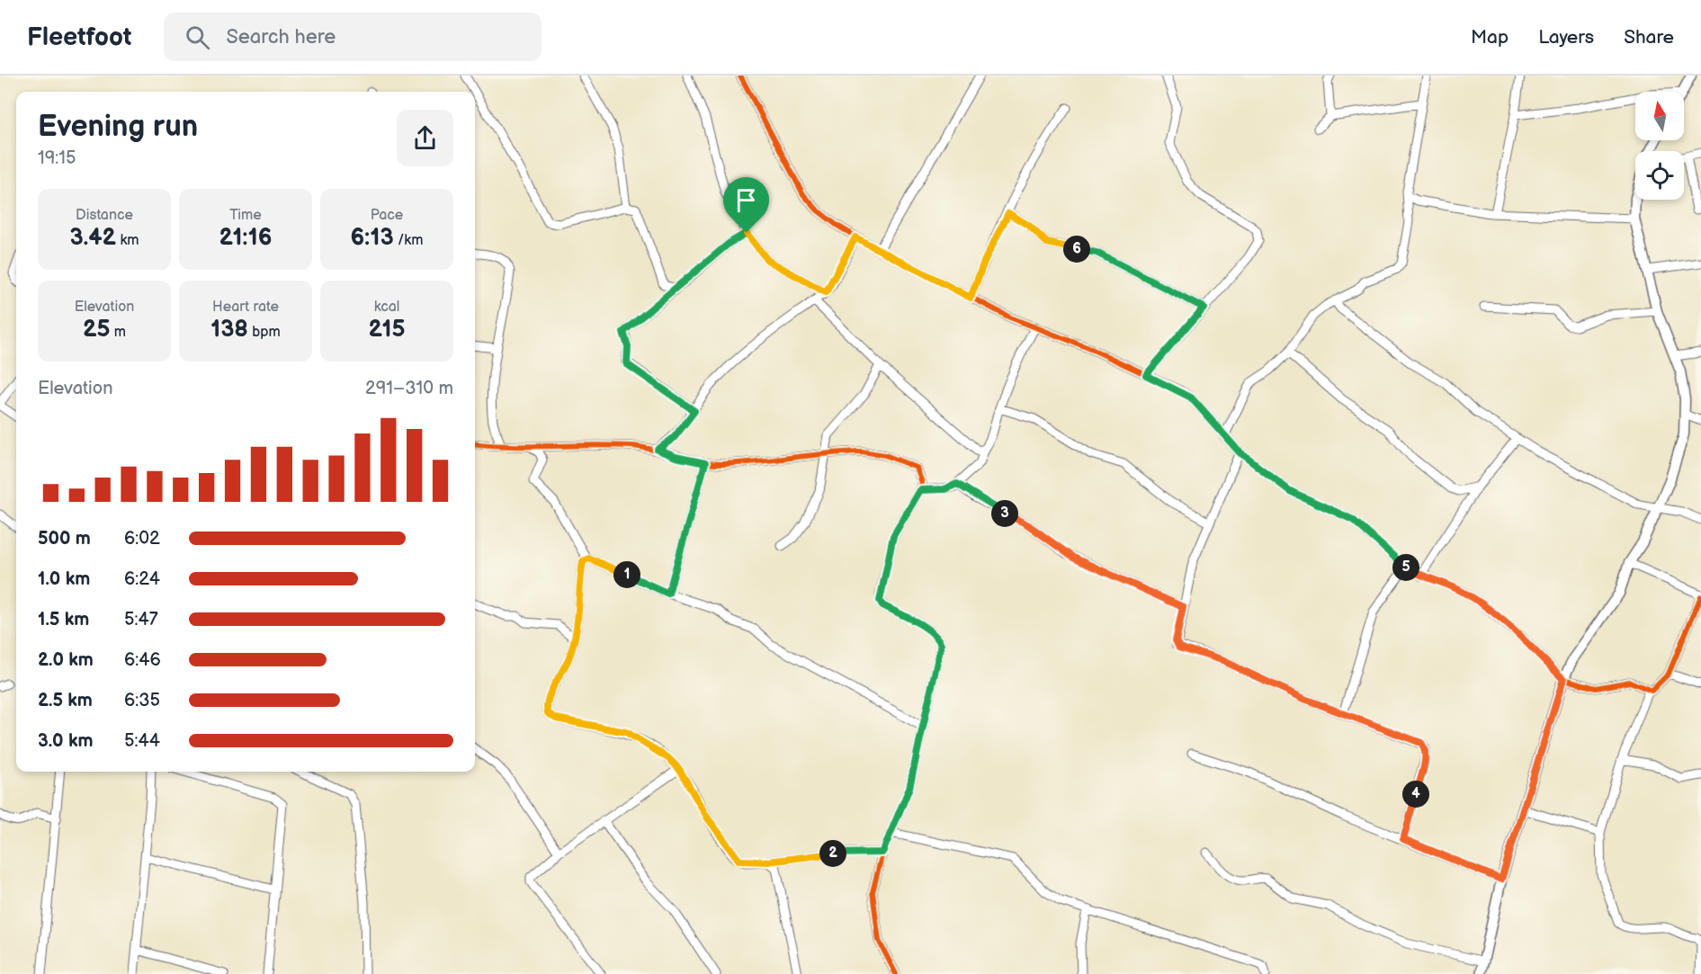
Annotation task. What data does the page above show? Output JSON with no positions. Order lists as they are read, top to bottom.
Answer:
{
  "north": "top",
  "page": {
    "header": "Fleetfoot",
    "search": "Search here",
    "nav": ["Map", "Layers", "Share"],
    "heading": ["Evening run", "19:15"],
    "stats": [
      ["Distance", "3.42 km"],
      ["Time", "21:16"],
      ["Pace", "6:13 /km"],
      ["Elevation", "25 m"],
      ["Heart rate", "138 bpm"],
      ["kcal", "215"]
    ],
    "pins": [
      "6",
      "3",
      "5",
      "1",
      "4",
      "2"
    ],
    "chart": ["Elevation", "291–310 m"],
    "list": [
      {
        "name": "500 m",
        "note": "6:02"
      },
      {
        "name": "1.0 km",
        "note": "6:24"
      },
      {
        "name": "1.5 km",
        "note": "5:47"
      },
      {
        "name": "2.0 km",
        "note": "6:46"
      },
      {
        "name": "2.5 km",
        "note": "6:35"
      },
      {
        "name": "3.0 km",
        "note": "5:44"
      }
    ]
  }
}
